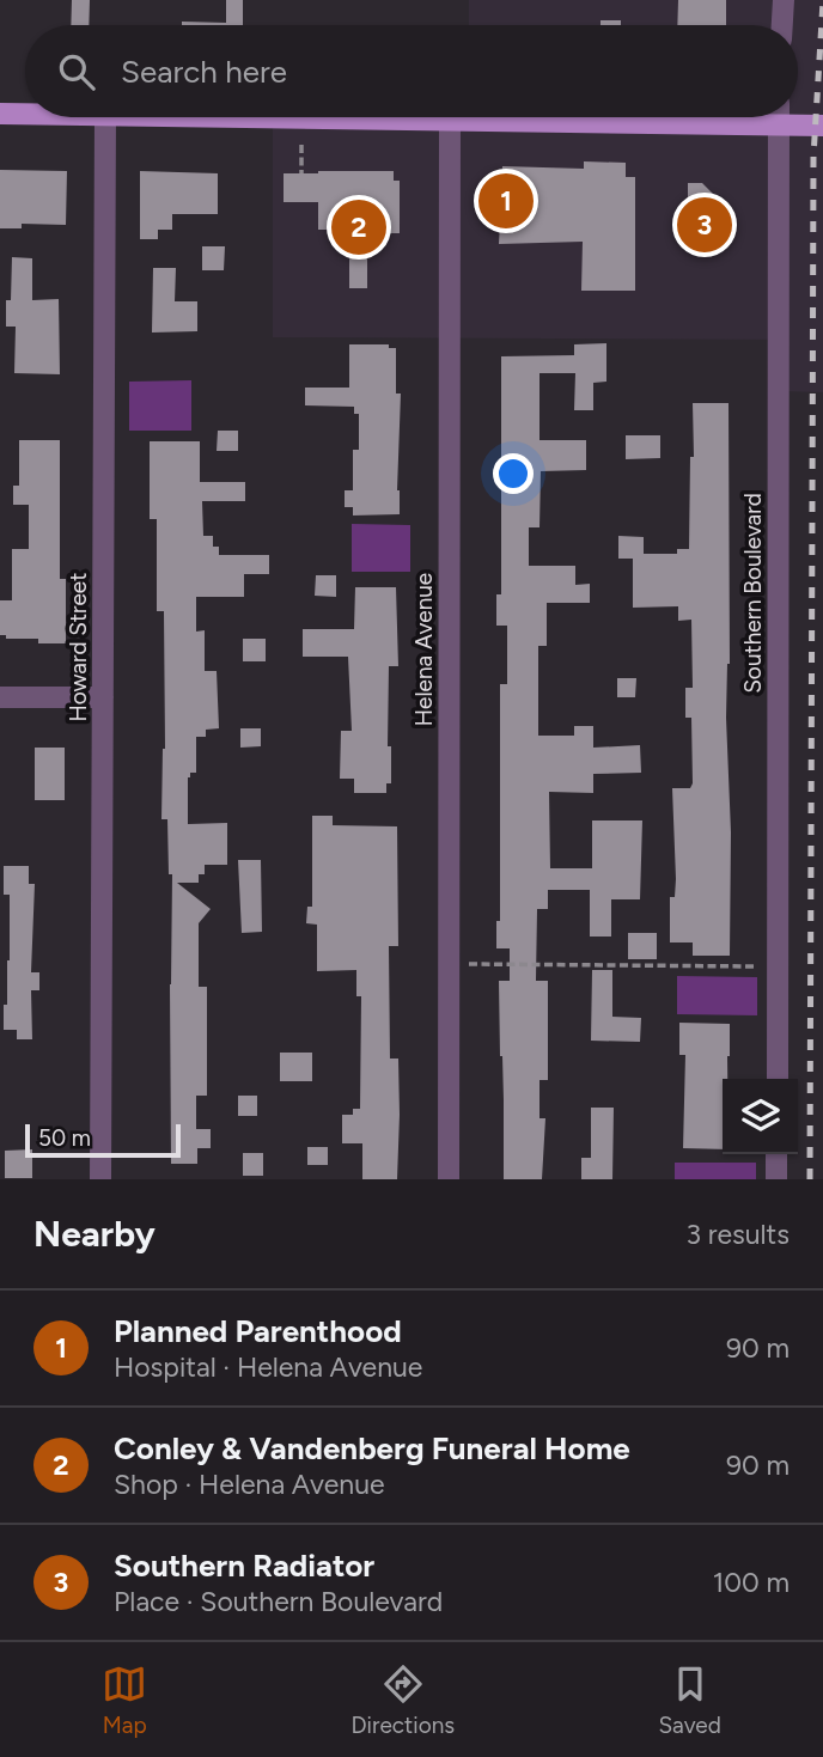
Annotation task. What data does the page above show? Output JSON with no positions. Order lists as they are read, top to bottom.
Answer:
{
  "streets": {
    "street": ["Southern Boulevard", "Howard Street", "Helena Avenue"]
  },
  "scale_bar": "50 m",
  "page": {
    "search": "Search here",
    "pins": ["1", "3", "2"],
    "scale": "50 m",
    "heading": ["Nearby", "3 results"],
    "list": [
      {
        "mark": "1",
        "name": "Planned Parenthood",
        "note": "Hospital · Helena Avenue",
        "value": "90 m"
      },
      {
        "mark": "2",
        "name": "Conley & Vandenberg Funeral Home",
        "note": "Shop · Helena Avenue",
        "value": "90 m"
      },
      {
        "mark": "3",
        "name": "Southern Radiator",
        "note": "Place · Southern Boulevard",
        "value": "100 m"
      }
    ],
    "nav": ["Map", "Directions", "Saved"]
  }
}
